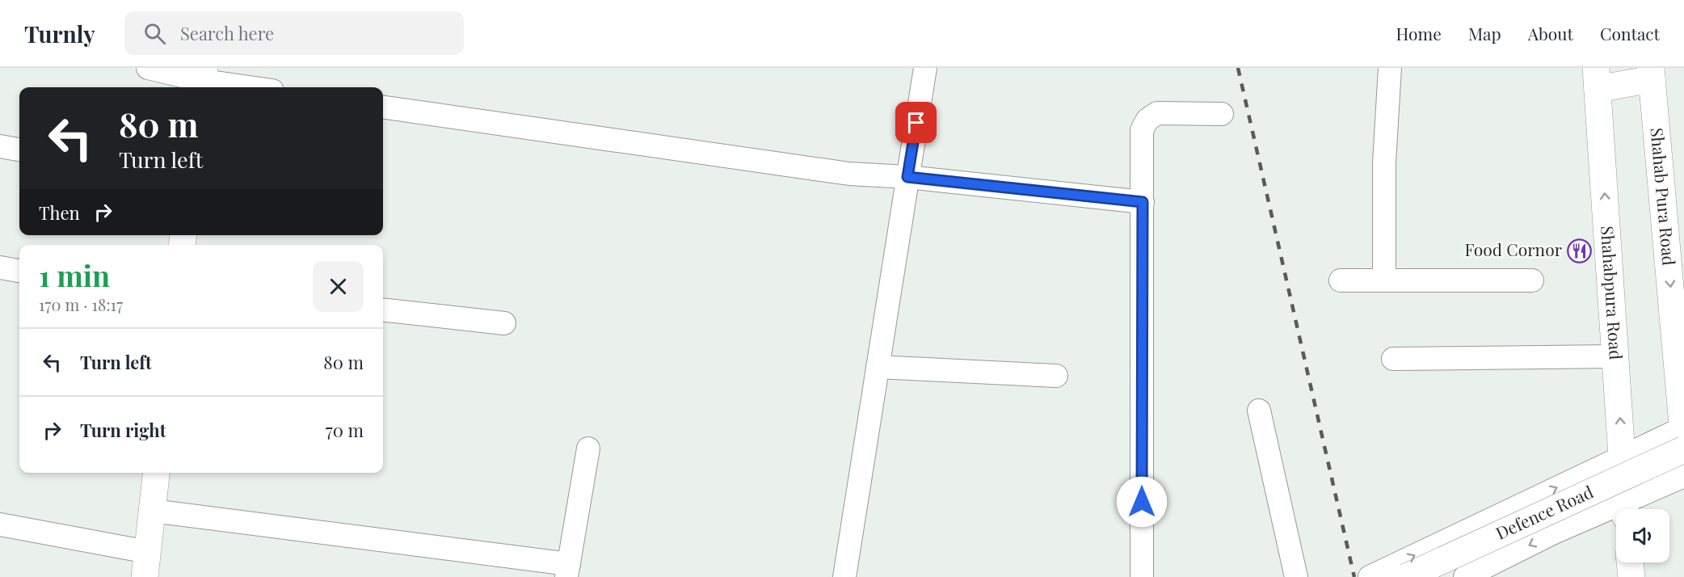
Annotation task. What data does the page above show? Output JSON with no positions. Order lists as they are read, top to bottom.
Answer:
{
  "streets": {
    "main road": ["Shahab Pura Road", "Shahabpura Road", "Defence Road"]
  },
  "crossings": [
    ["Shahab Pura Road", "Defence Road"]
  ],
  "one_way": ["Shahab Pura Road", "Shahabpura Road"],
  "places": {
    "restaurant": ["Food Cornor"]
  },
  "page": {
    "header": "Turnly",
    "search": "Search here",
    "nav": [
      "Home",
      "Map",
      "About",
      "Contact"
    ],
    "turn": ["80 m", "Turn left"],
    "then": "Then",
    "heading": ["1 min", "170 m · 18:17"],
    "list": [
      {
        "name": "Turn left",
        "value": "80 m"
      },
      {
        "name": "Turn right",
        "value": "70 m"
      }
    ]
  }
}
